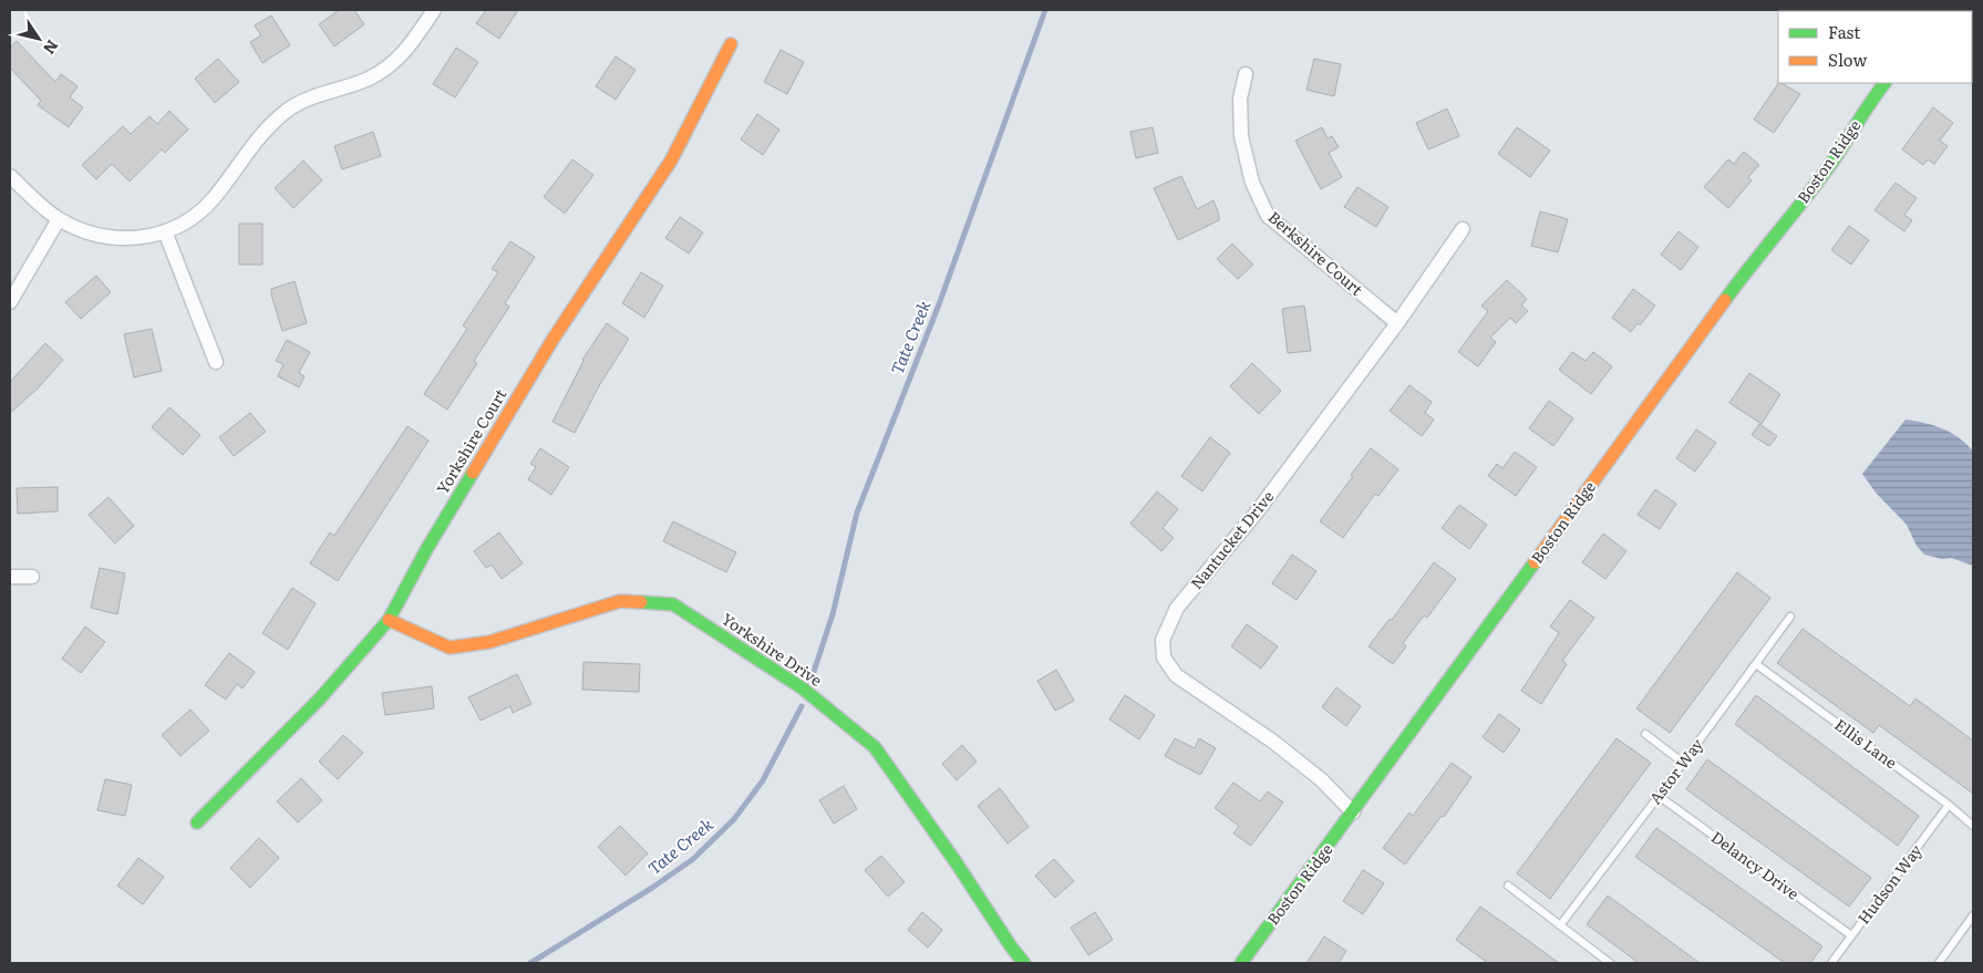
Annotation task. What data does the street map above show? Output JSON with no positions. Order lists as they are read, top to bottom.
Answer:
{
  "streets": {
    "street": [
      "Boston Ridge",
      "Berkshire Court",
      "Yorkshire Court",
      "Nantucket Drive",
      "Yorkshire Drive"
    ],
    "lane": [
      "Ellis Lane",
      "Astor Way",
      "Delancy Drive",
      "Hudson Way"
    ]
  },
  "crossings": [
    ["Boston Ridge", "Nantucket Drive"],
    ["Berkshire Court", "Nantucket Drive"],
    ["Yorkshire Court", "Yorkshire Drive"],
    ["Ellis Lane", "Astor Way"],
    ["Ellis Lane", "Hudson Way"],
    ["Astor Way", "Delancy Drive"],
    ["Delancy Drive", "Hudson Way"]
  ],
  "water": ["Tate Creek"],
  "legend": ["Fast", "Slow"],
  "north": "bottom right"
}
